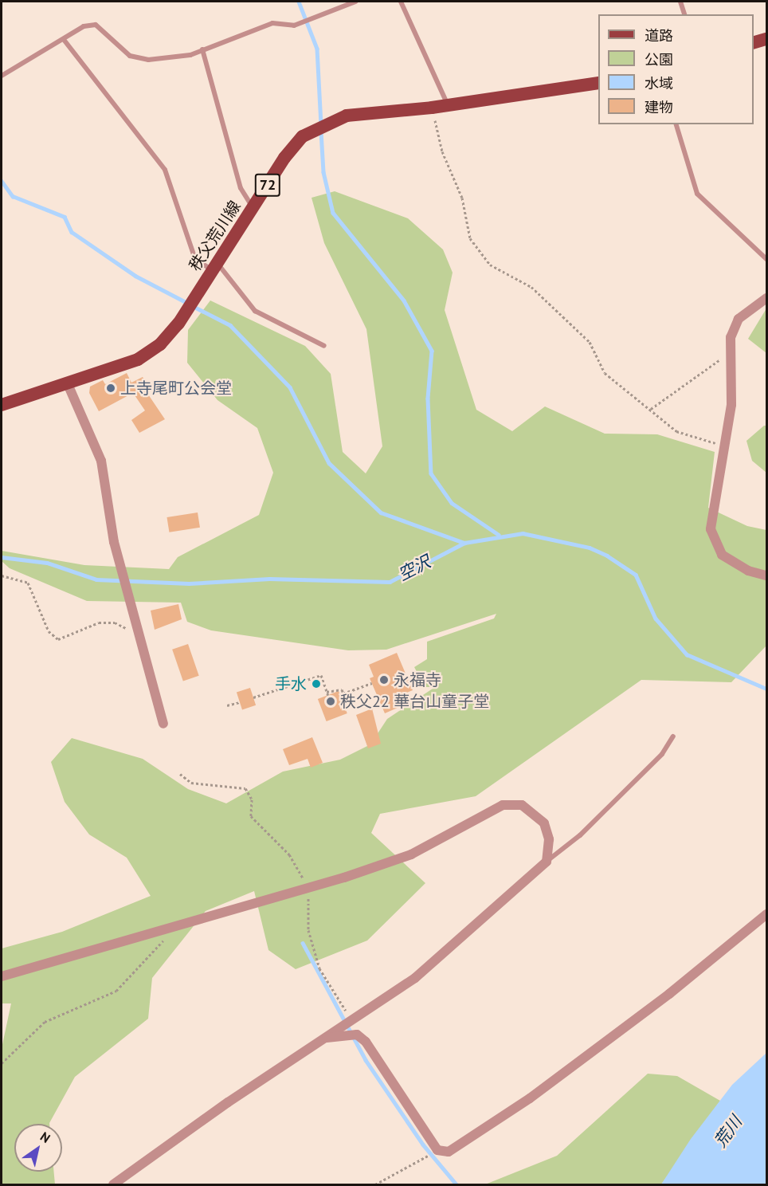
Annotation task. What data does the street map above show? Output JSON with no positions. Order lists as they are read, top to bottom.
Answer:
{
  "streets": {
    "main road": ["72", "秩父荒川線"]
  },
  "water": ["空沢", "荒川"],
  "places": [
    "上寺尾町公会堂",
    "永福寺",
    "手水",
    "秩父22 華台山童子堂"
  ],
  "legend": [
    "道路",
    "公園",
    "水域",
    "建物"
  ],
  "north": "top right"
}
